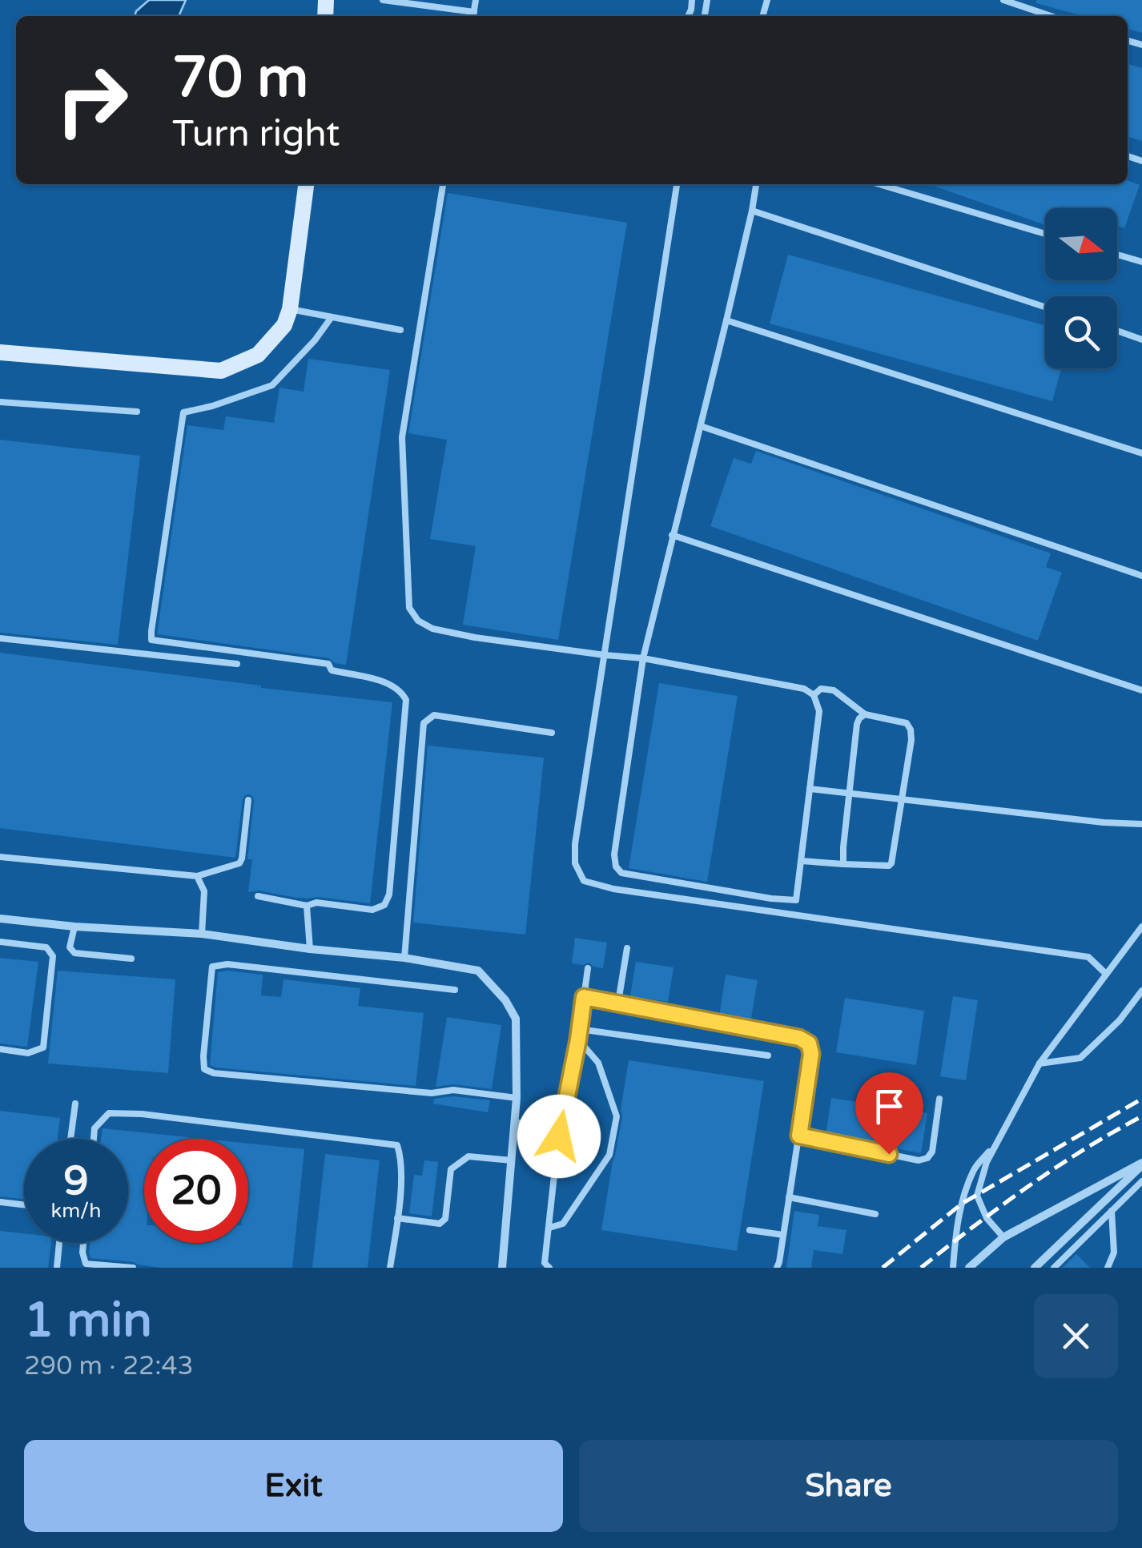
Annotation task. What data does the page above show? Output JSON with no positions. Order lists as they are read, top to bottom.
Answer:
{
  "north": "right",
  "page": {
    "turn": ["70 m", "Turn right"],
    "speed": "9 km/h",
    "limit": "20",
    "heading": ["1 min", "290 m · 22:43"],
    "buttons": ["Exit", "Share"]
  }
}
